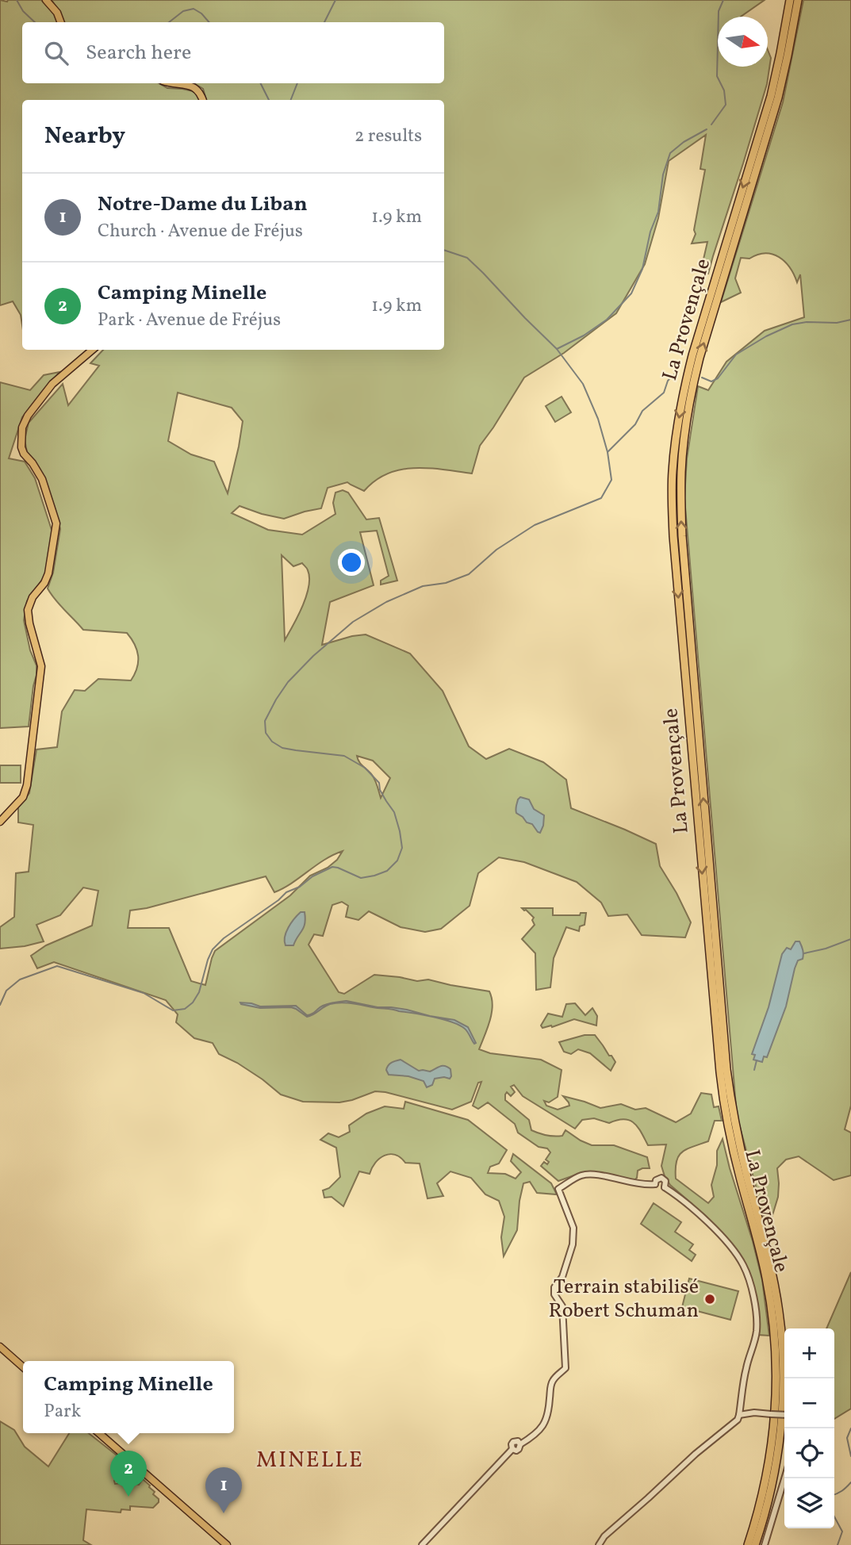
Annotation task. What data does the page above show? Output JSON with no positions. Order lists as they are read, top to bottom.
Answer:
{
  "streets": {
    "highway": ["La Provençale"]
  },
  "districts": ["MINELLE"],
  "places": ["Terrain stabilisé Robert Schuman"],
  "north": "right",
  "page": {
    "search": "Search here",
    "heading": ["Nearby", "2 results"],
    "list": [
      {
        "mark": "1",
        "name": "Notre-Dame du Liban",
        "note": "Church · Avenue de Fréjus",
        "value": "1.9 km"
      },
      {
        "mark": "2",
        "name": "Camping Minelle",
        "note": "Park · Avenue de Fréjus",
        "value": "1.9 km"
      }
    ],
    "map_buttons": ["+", "−"],
    "popup": ["Camping Minelle", "Park"],
    "pins": ["2", "1"]
  }
}
